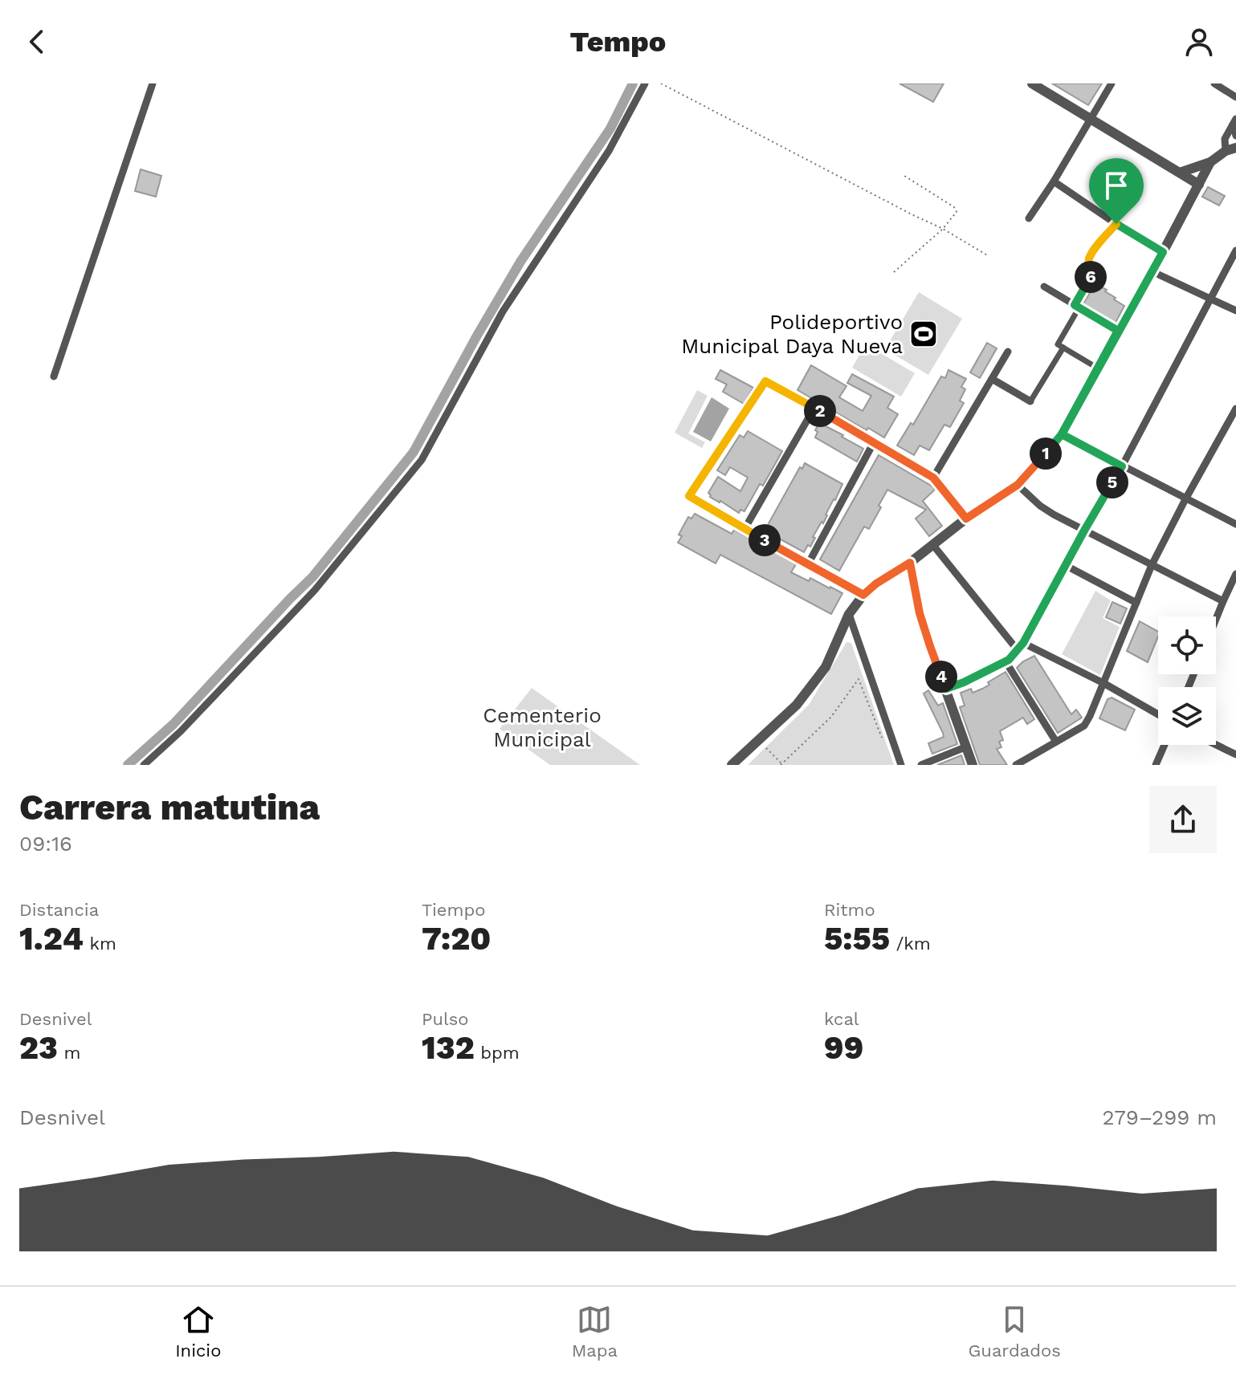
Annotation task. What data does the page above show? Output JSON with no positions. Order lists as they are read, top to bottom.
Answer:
{
  "parks": ["Cementerio Municipal"],
  "places": {
    "sports": ["Polideportivo Municipal Daya Nueva"]
  },
  "page": {
    "header": "Tempo",
    "pins": [
      "6",
      "2",
      "1",
      "5",
      "3",
      "4"
    ],
    "heading": ["Carrera matutina", "09:16"],
    "stats": [
      ["Distancia", "1.24 km"],
      ["Tiempo", "7:20"],
      ["Ritmo", "5:55 /km"],
      ["Desnivel", "23 m"],
      ["Pulso", "132 bpm"],
      ["kcal", "99"]
    ],
    "chart": ["Desnivel", "279–299 m"],
    "tabs": ["Inicio", "Mapa", "Guardados"]
  }
}
